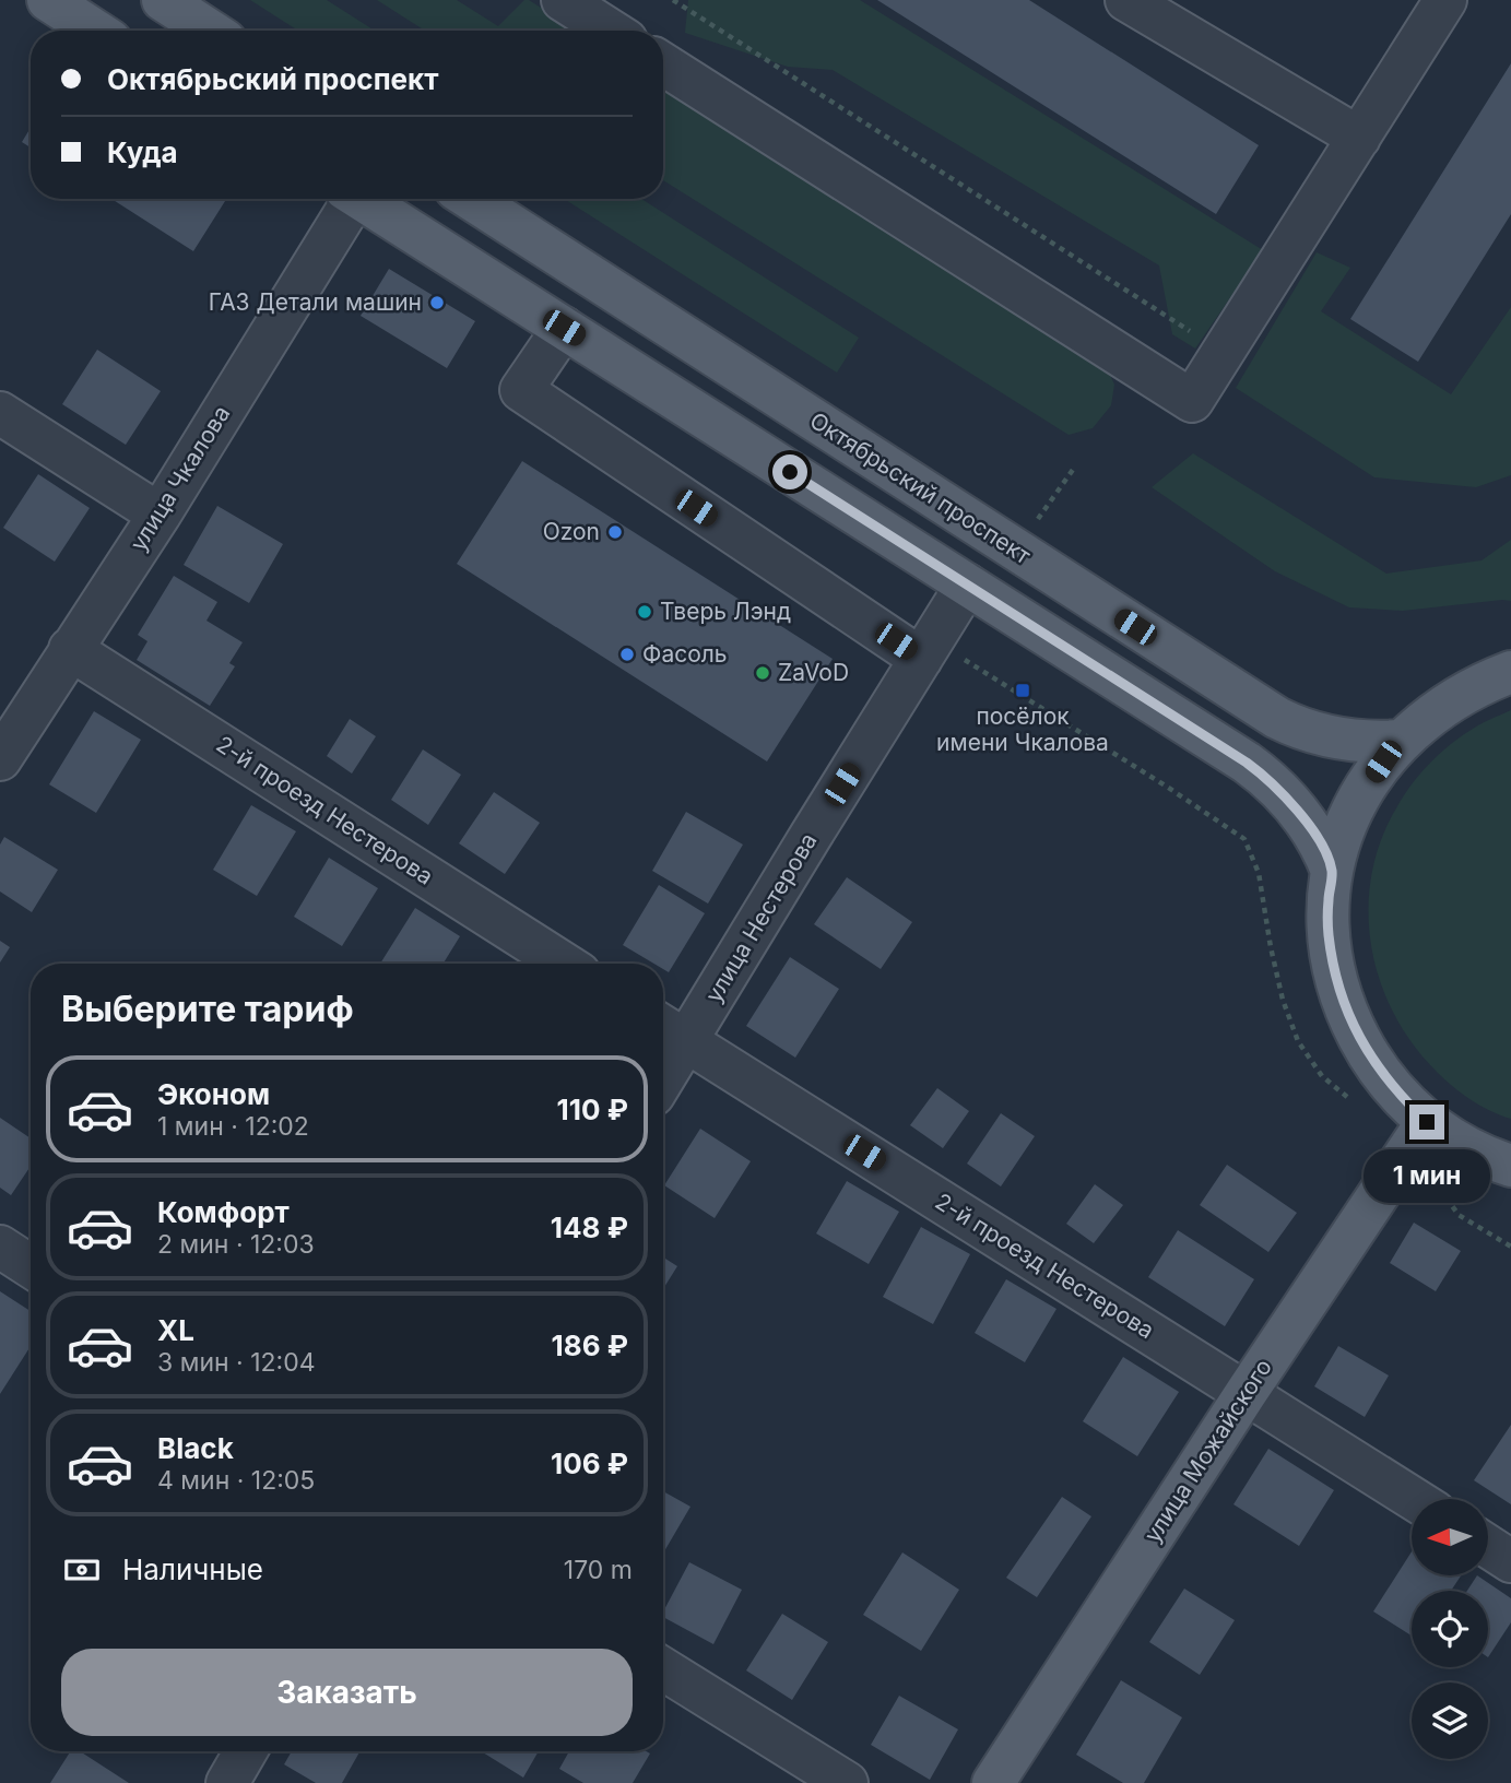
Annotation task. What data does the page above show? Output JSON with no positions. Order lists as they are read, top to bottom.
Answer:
{
  "streets": {
    "main road": ["Октябрьский проспект", "улица Можайского"],
    "street": ["улица Чкалова", "2-й проезд Нестерова", "улица Нестерова"]
  },
  "crossings": [
    ["улица Чкалова", "2-й проезд Нестерова"],
    ["2-й проезд Нестерова", "улица Нестерова"],
    ["2-й проезд Нестерова", "улица Можайского"]
  ],
  "places": {
    "other": [
      "ГАЗ Детали машин",
      "Ozon",
      "Тверь Лэнд",
      "Фасоль",
      "ZaVoD"
    ],
    "transit": ["посёлок имени Чкалова"]
  },
  "north": "left",
  "page": {
    "banner": ["Октябрьский проспект", "Куда"],
    "heading": "Выберите тариф",
    "list": [
      {
        "name": "Эконом",
        "note": "1 мин · 12:02",
        "value": "110 ₽"
      },
      {
        "name": "Комфорт",
        "note": "2 мин · 12:03",
        "value": "148 ₽"
      },
      {
        "name": "XL",
        "note": "3 мин · 12:04",
        "value": "186 ₽"
      },
      {
        "name": "Black",
        "note": "4 мин · 12:05",
        "value": "106 ₽"
      }
    ],
    "bubble": "1 мин",
    "pay": ["Наличные", "170 m"],
    "buttons": "Заказать"
  }
}
